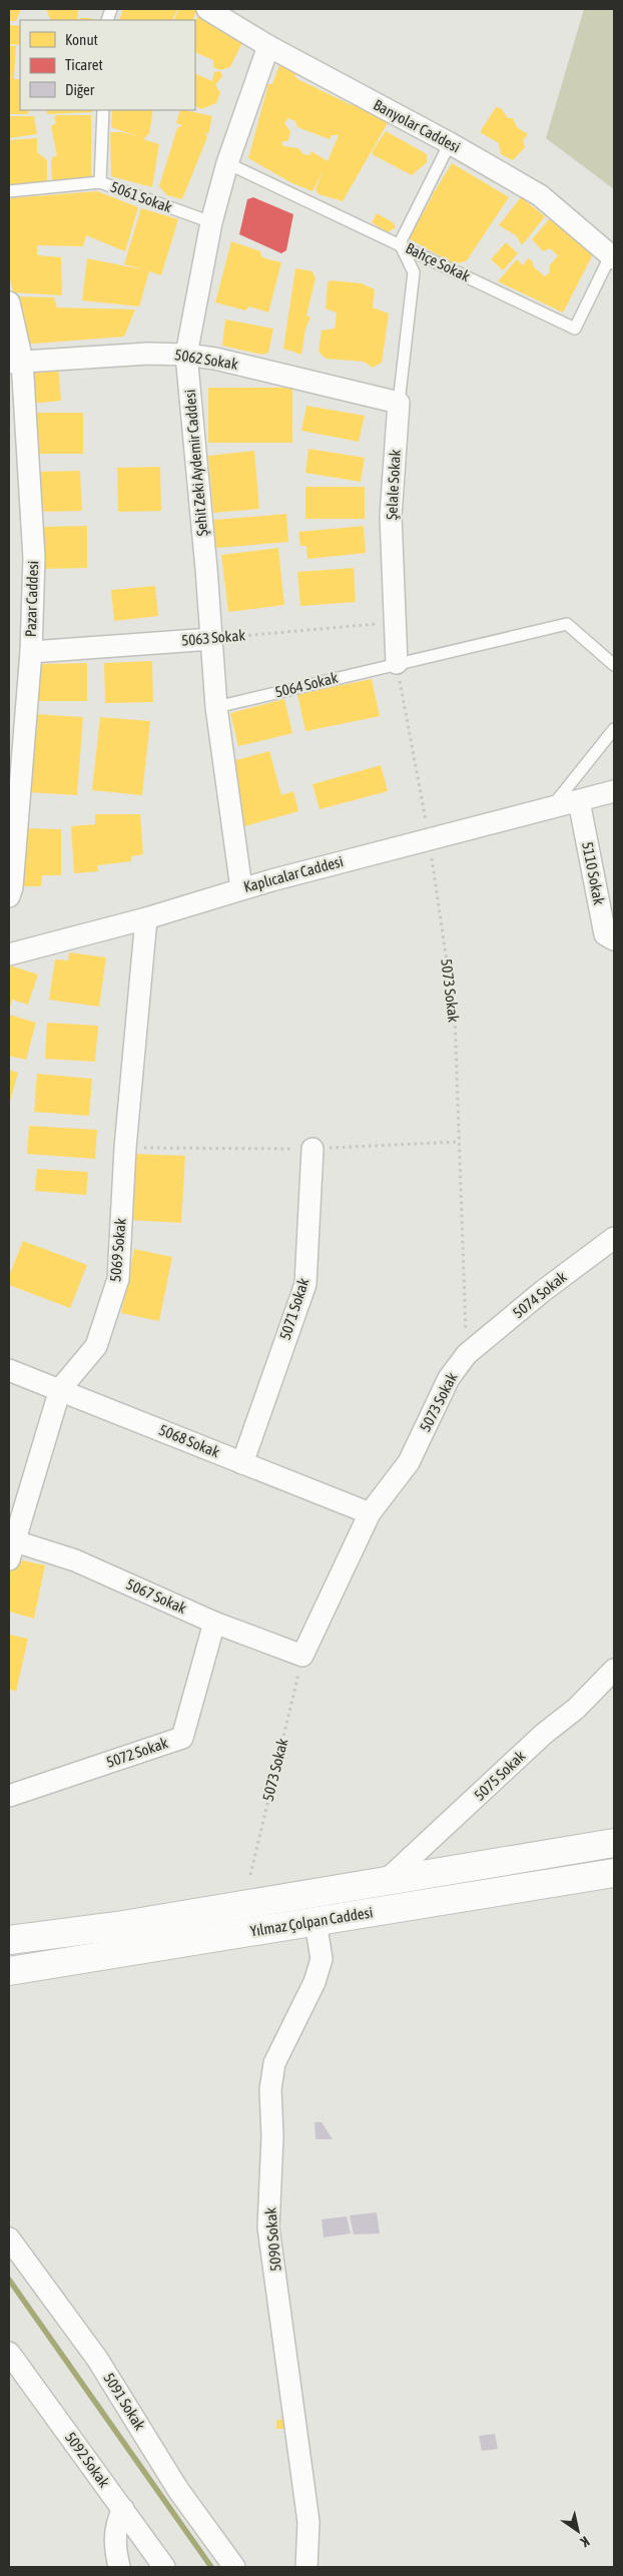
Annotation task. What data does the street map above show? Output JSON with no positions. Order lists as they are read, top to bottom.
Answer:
{
  "streets": {
    "main road": ["Yılmaz Çolpan Caddesi"],
    "street": [
      "Banyolar Caddesi",
      "5062 Sokak",
      "Şehit Zeki Aydemir Caddesi",
      "Şelale Sokak",
      "Pazar Caddesi",
      "5063 Sokak",
      "5110 Sokak",
      "Kaplıcalar Caddesi",
      "5073 Sokak",
      "5069 Sokak",
      "5074 Sokak",
      "5071 Sokak",
      "5068 Sokak",
      "5067 Sokak",
      "5072 Sokak",
      "5075 Sokak",
      "5090 Sokak",
      "5091 Sokak",
      "5092 Sokak"
    ],
    "lane": ["5061 Sokak", "Bahçe Sokak", "5064 Sokak"]
  },
  "crossings": [
    ["Banyolar Caddesi", "Bahçe Sokak"],
    ["Banyolar Caddesi", "Şehit Zeki Aydemir Caddesi"],
    ["5061 Sokak", "Şehit Zeki Aydemir Caddesi"],
    ["Bahçe Sokak", "Şehit Zeki Aydemir Caddesi"],
    ["Bahçe Sokak", "Şelale Sokak"],
    ["5062 Sokak", "Şehit Zeki Aydemir Caddesi"],
    ["5062 Sokak", "Şelale Sokak"],
    ["5062 Sokak", "Pazar Caddesi"],
    ["Şehit Zeki Aydemir Caddesi", "5063 Sokak"],
    ["Şehit Zeki Aydemir Caddesi", "5064 Sokak"],
    ["Şehit Zeki Aydemir Caddesi", "Kaplıcalar Caddesi"],
    ["Şelale Sokak", "5063 Sokak"],
    ["Şelale Sokak", "5064 Sokak"],
    ["Pazar Caddesi", "5063 Sokak"],
    ["5110 Sokak", "Kaplıcalar Caddesi"],
    ["Kaplıcalar Caddesi", "5073 Sokak"],
    ["Kaplıcalar Caddesi", "5069 Sokak"],
    ["5073 Sokak", "5074 Sokak"],
    ["5073 Sokak", "5068 Sokak"],
    ["5073 Sokak", "5067 Sokak"],
    ["5069 Sokak", "5068 Sokak"],
    ["5069 Sokak", "5067 Sokak"],
    ["5071 Sokak", "5068 Sokak"],
    ["5067 Sokak", "5072 Sokak"],
    ["5075 Sokak", "Yılmaz Çolpan Caddesi"],
    ["Yılmaz Çolpan Caddesi", "5090 Sokak"]
  ],
  "legend": ["Konut", "Ticaret", "Diğer"],
  "north": "bottom right"
}
